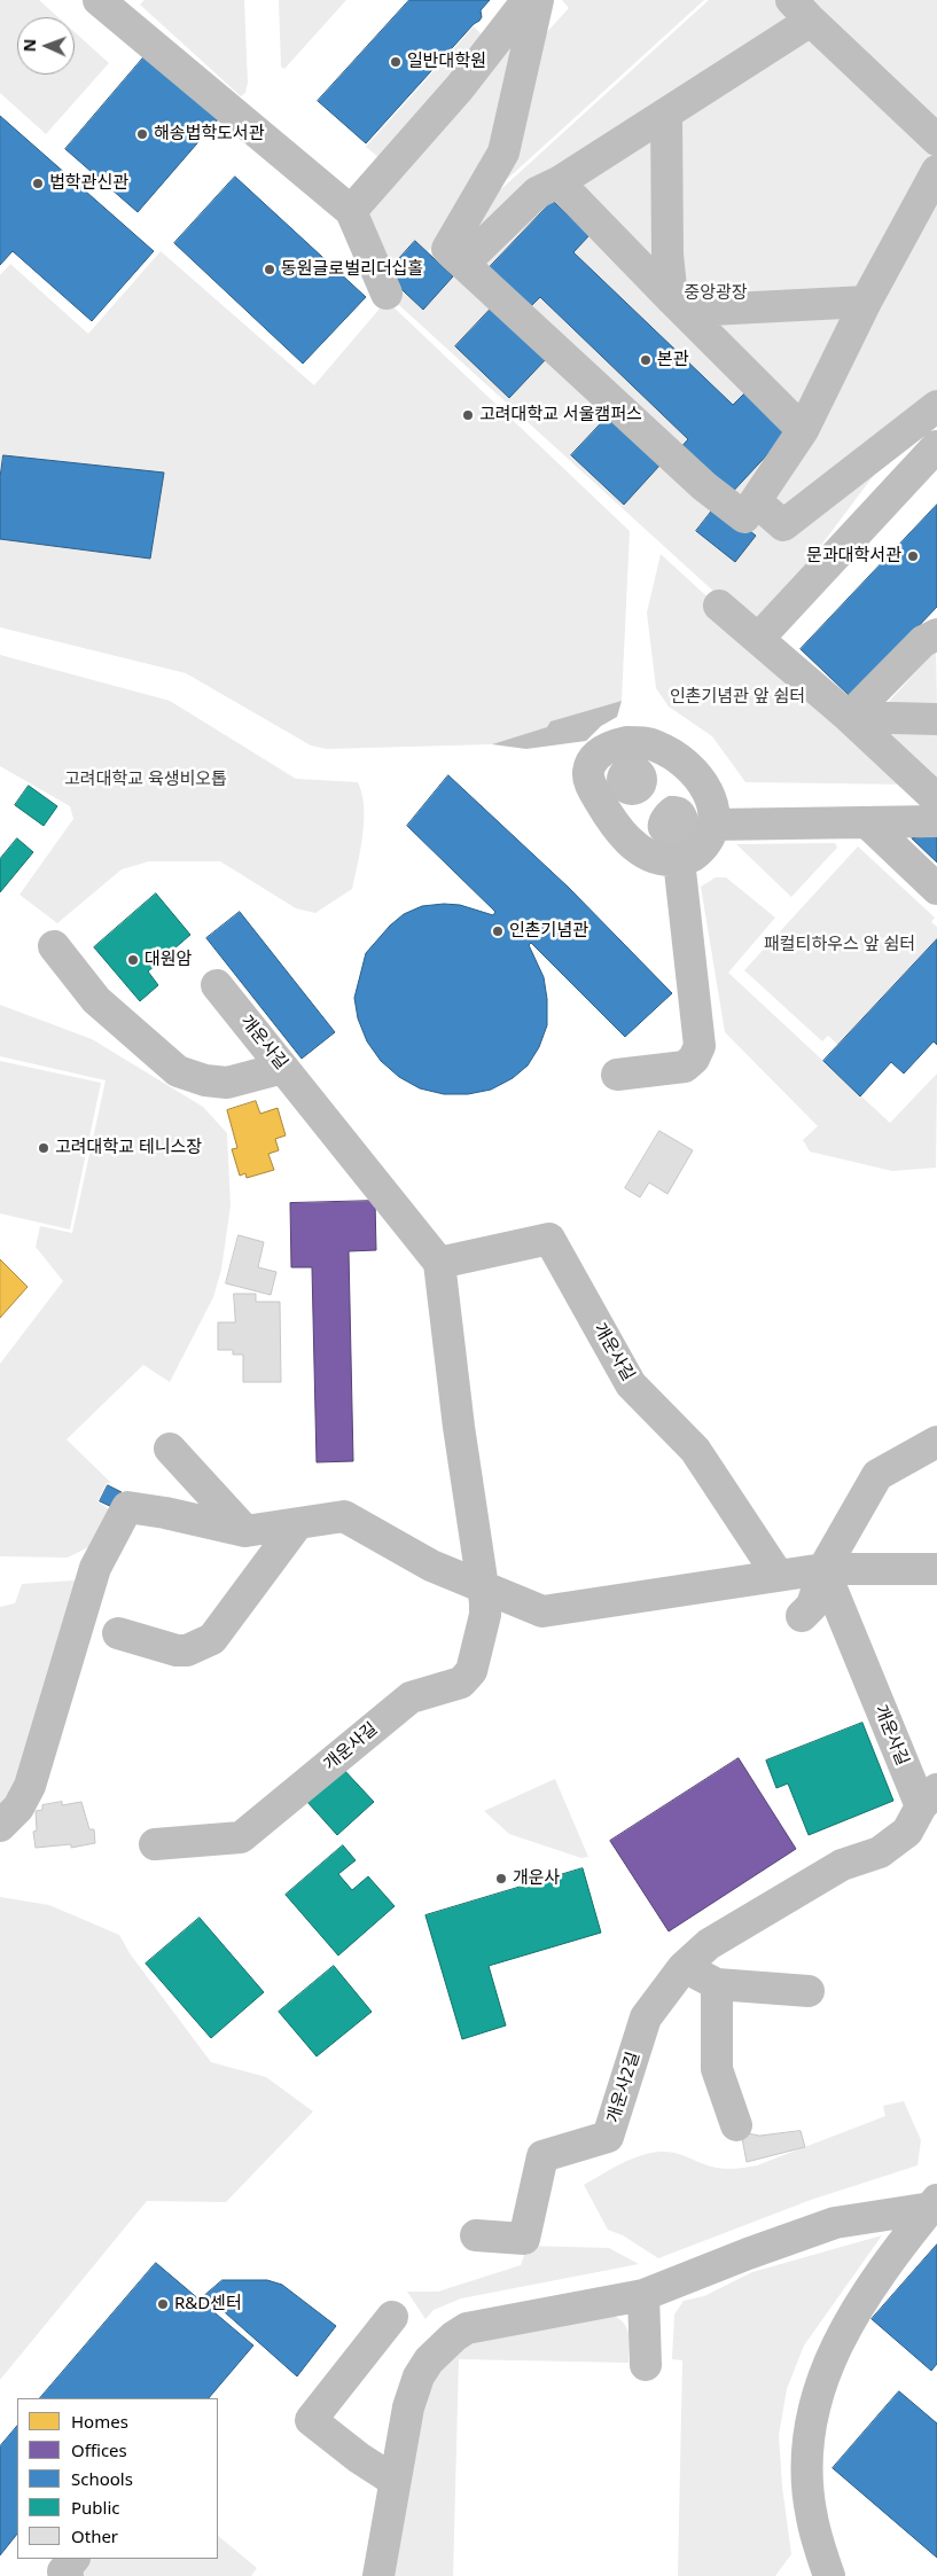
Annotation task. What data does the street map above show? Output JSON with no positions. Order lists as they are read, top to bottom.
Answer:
{
  "streets": {
    "street": ["개운사길", "개운사2길"]
  },
  "crossings": [
    ["개운사길", "개운사2길"]
  ],
  "parks": [
    "중앙광장",
    "인촌기념관 앞 쉼터",
    "고려대학교 육생비오톱",
    "패컬티하우스 앞 쉼터"
  ],
  "places": [
    "일반대학원",
    "해송법학도서관",
    "법학관신관",
    "동원글로벌리더십홀",
    "본관",
    "고려대학교 서울캠퍼스",
    "문과대학서관",
    "인촌기념관",
    "대원암",
    "고려대학교 테니스장",
    "개운사",
    "R&D센터"
  ],
  "legend": [
    "Homes",
    "Offices",
    "Schools",
    "Public",
    "Other"
  ],
  "north": "left"
}
